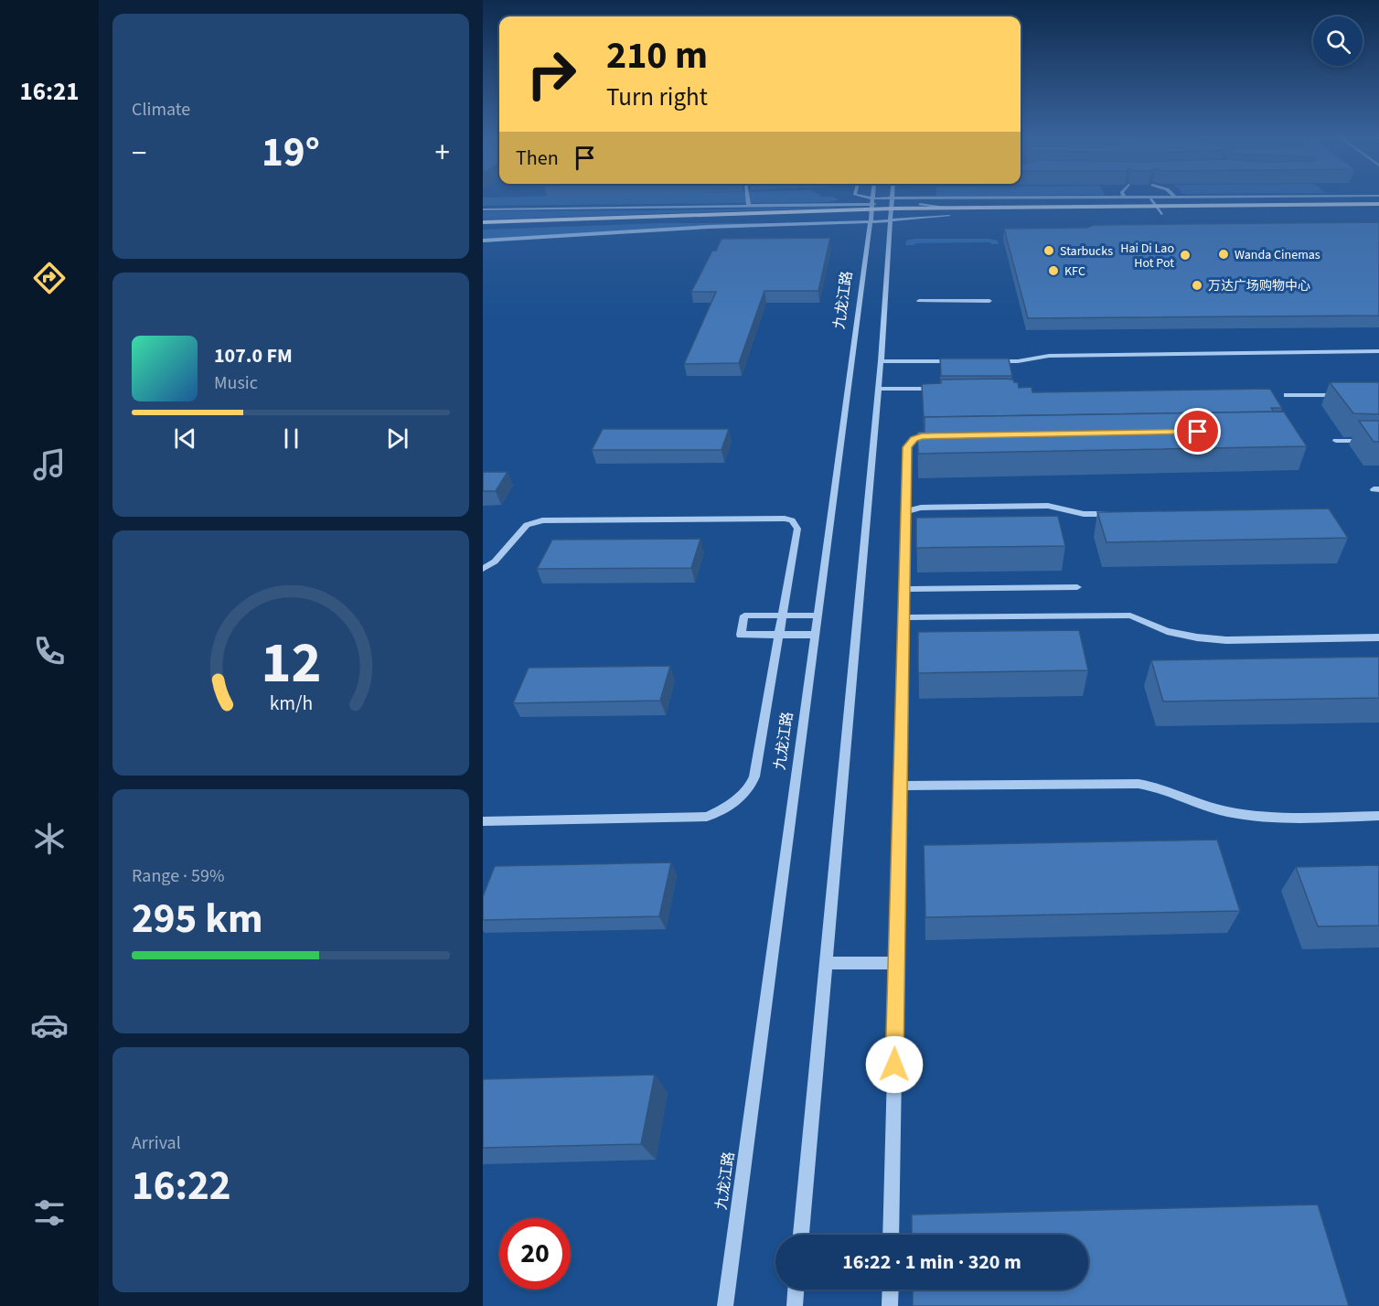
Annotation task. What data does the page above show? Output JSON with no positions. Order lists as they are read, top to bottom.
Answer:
{
  "streets": {
    "street": ["九龙江路"]
  },
  "places": [
    "Starbucks",
    "Wanda Cinemas",
    "Hai Di Lao Hot Pot",
    "KFC",
    "万达广场购物中心"
  ],
  "page": {
    "tabs": "16:21",
    "tile": [
      "Climate",
      ["Range · 59%", "295 km"],
      ["Arrival", "16:22"]
    ],
    "turn": ["210 m", "Turn right"],
    "heat": ["−", "19°", "+"],
    "then": "Then",
    "song": ["107.0 FM", "Music"],
    "limit": "20",
    "trip": "16:22 · 1 min · 320 m",
    "gauge": ["12", "km/h"]
  }
}
